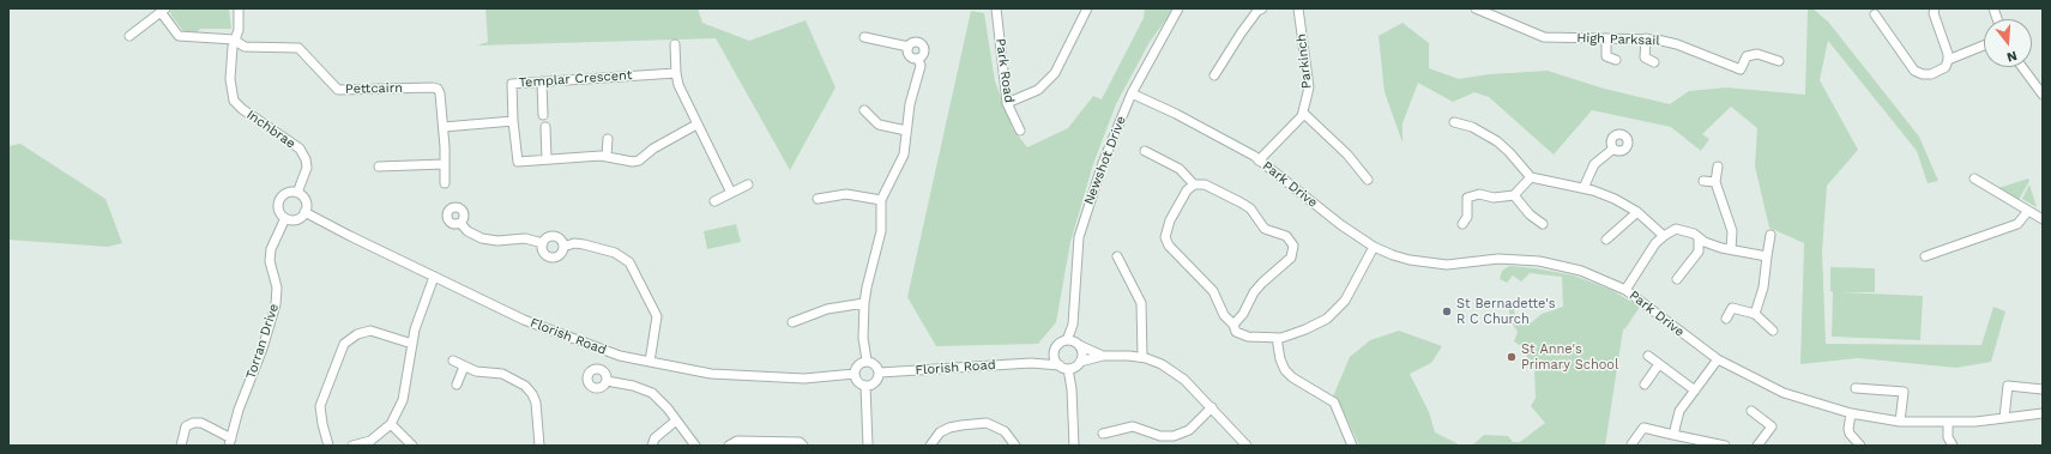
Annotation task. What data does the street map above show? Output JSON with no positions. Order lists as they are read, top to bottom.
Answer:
{
  "streets": {
    "street": [
      "High Parksail",
      "Parkinch",
      "Park Road",
      "Templar Crescent",
      "Pettcairn",
      "Inchbrae",
      "Newshot Drive",
      "Park Drive",
      "Florish Road",
      "Torran Drive"
    ]
  },
  "crossings": [
    ["Parkinch", "Park Drive"],
    ["Pettcairn", "Inchbrae"],
    ["Inchbrae", "Florish Road"],
    ["Inchbrae", "Torran Drive"],
    ["Newshot Drive", "Park Drive"],
    ["Newshot Drive", "Florish Road"],
    ["Florish Road", "Torran Drive"]
  ],
  "places": ["St Bernadette's R C Church", "St Anne's Primary School"],
  "north": "bottom"
}
